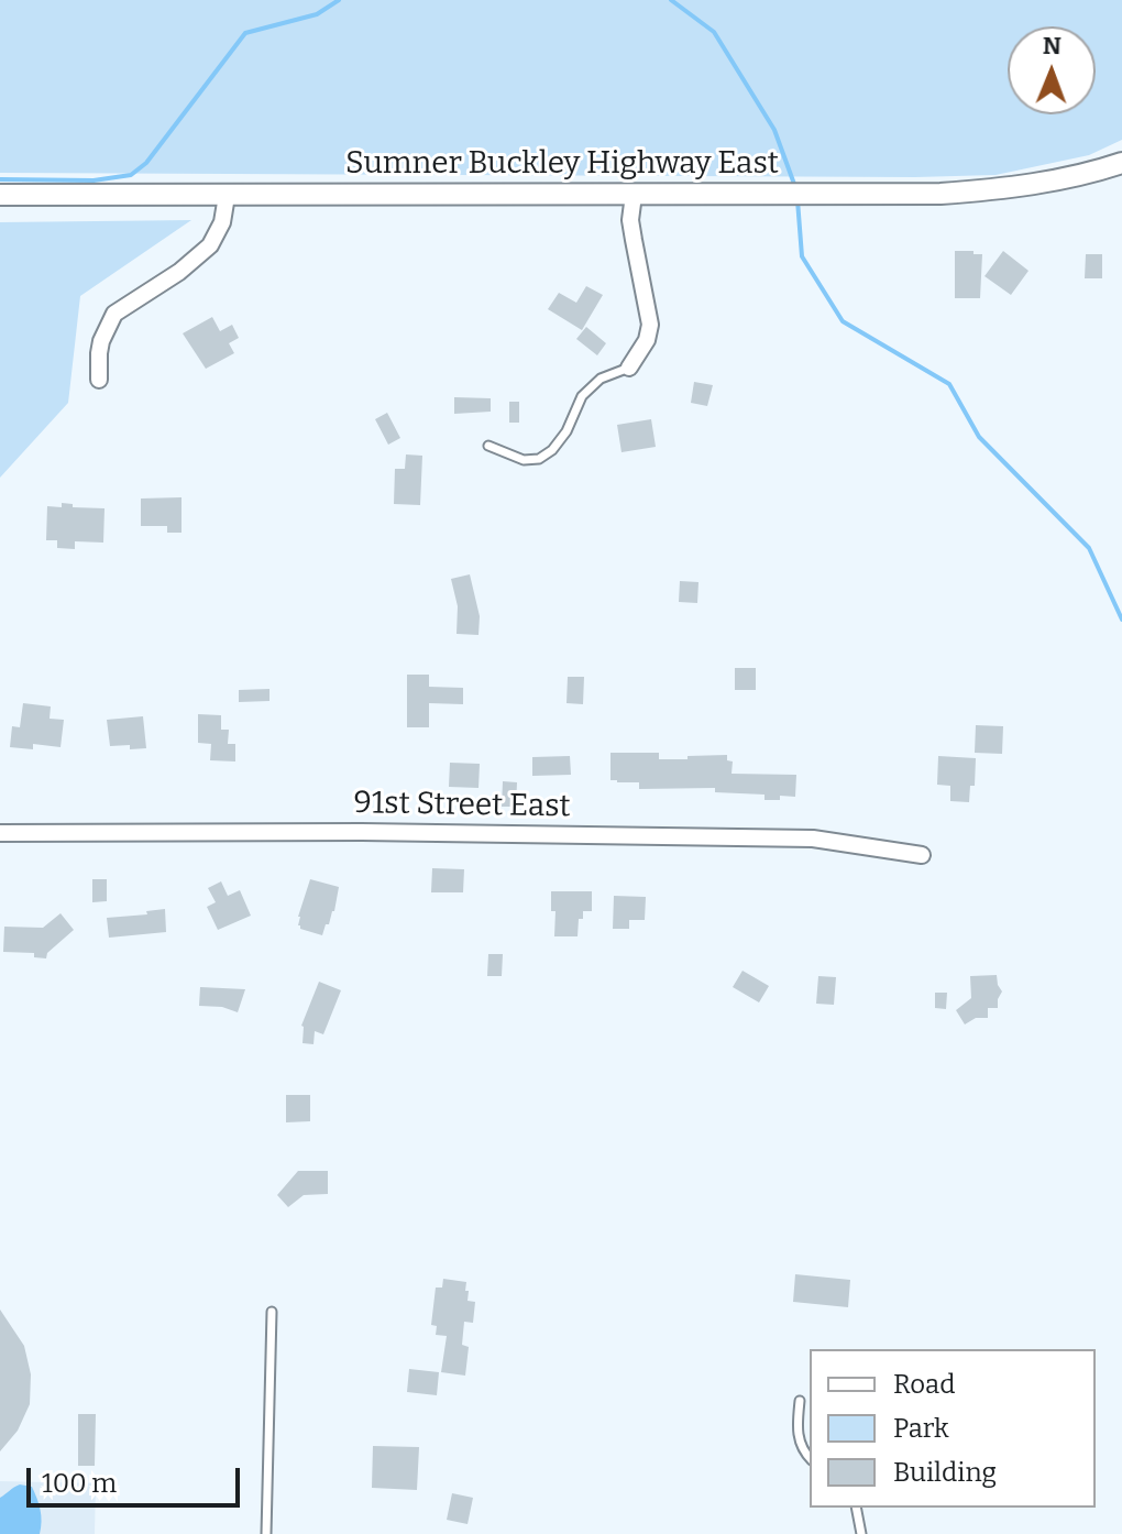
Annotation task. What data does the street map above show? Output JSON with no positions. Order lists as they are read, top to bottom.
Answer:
{
  "streets": {
    "street": ["Sumner Buckley Highway East", "91st Street East"]
  },
  "legend": ["Road", "Park", "Building"],
  "scale_bar": "100 m",
  "north": "top"
}
